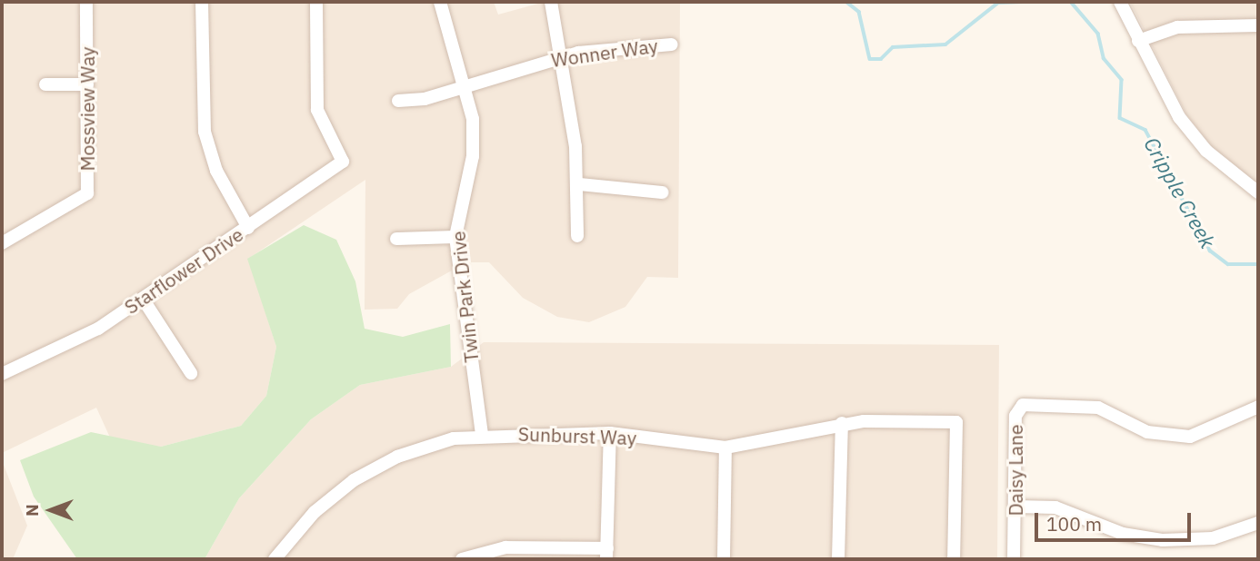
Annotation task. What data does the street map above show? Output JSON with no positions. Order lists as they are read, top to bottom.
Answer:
{
  "streets": {
    "street": [
      "Wonner Way",
      "Mossview Way",
      "Starflower Drive",
      "Twin Park Drive",
      "Sunburst Way",
      "Daisy Lane"
    ]
  },
  "crossings": [
    ["Wonner Way", "Twin Park Drive"],
    ["Twin Park Drive", "Sunburst Way"]
  ],
  "water": ["Cripple Creek"],
  "scale_bar": "100 m",
  "north": "left"
}
